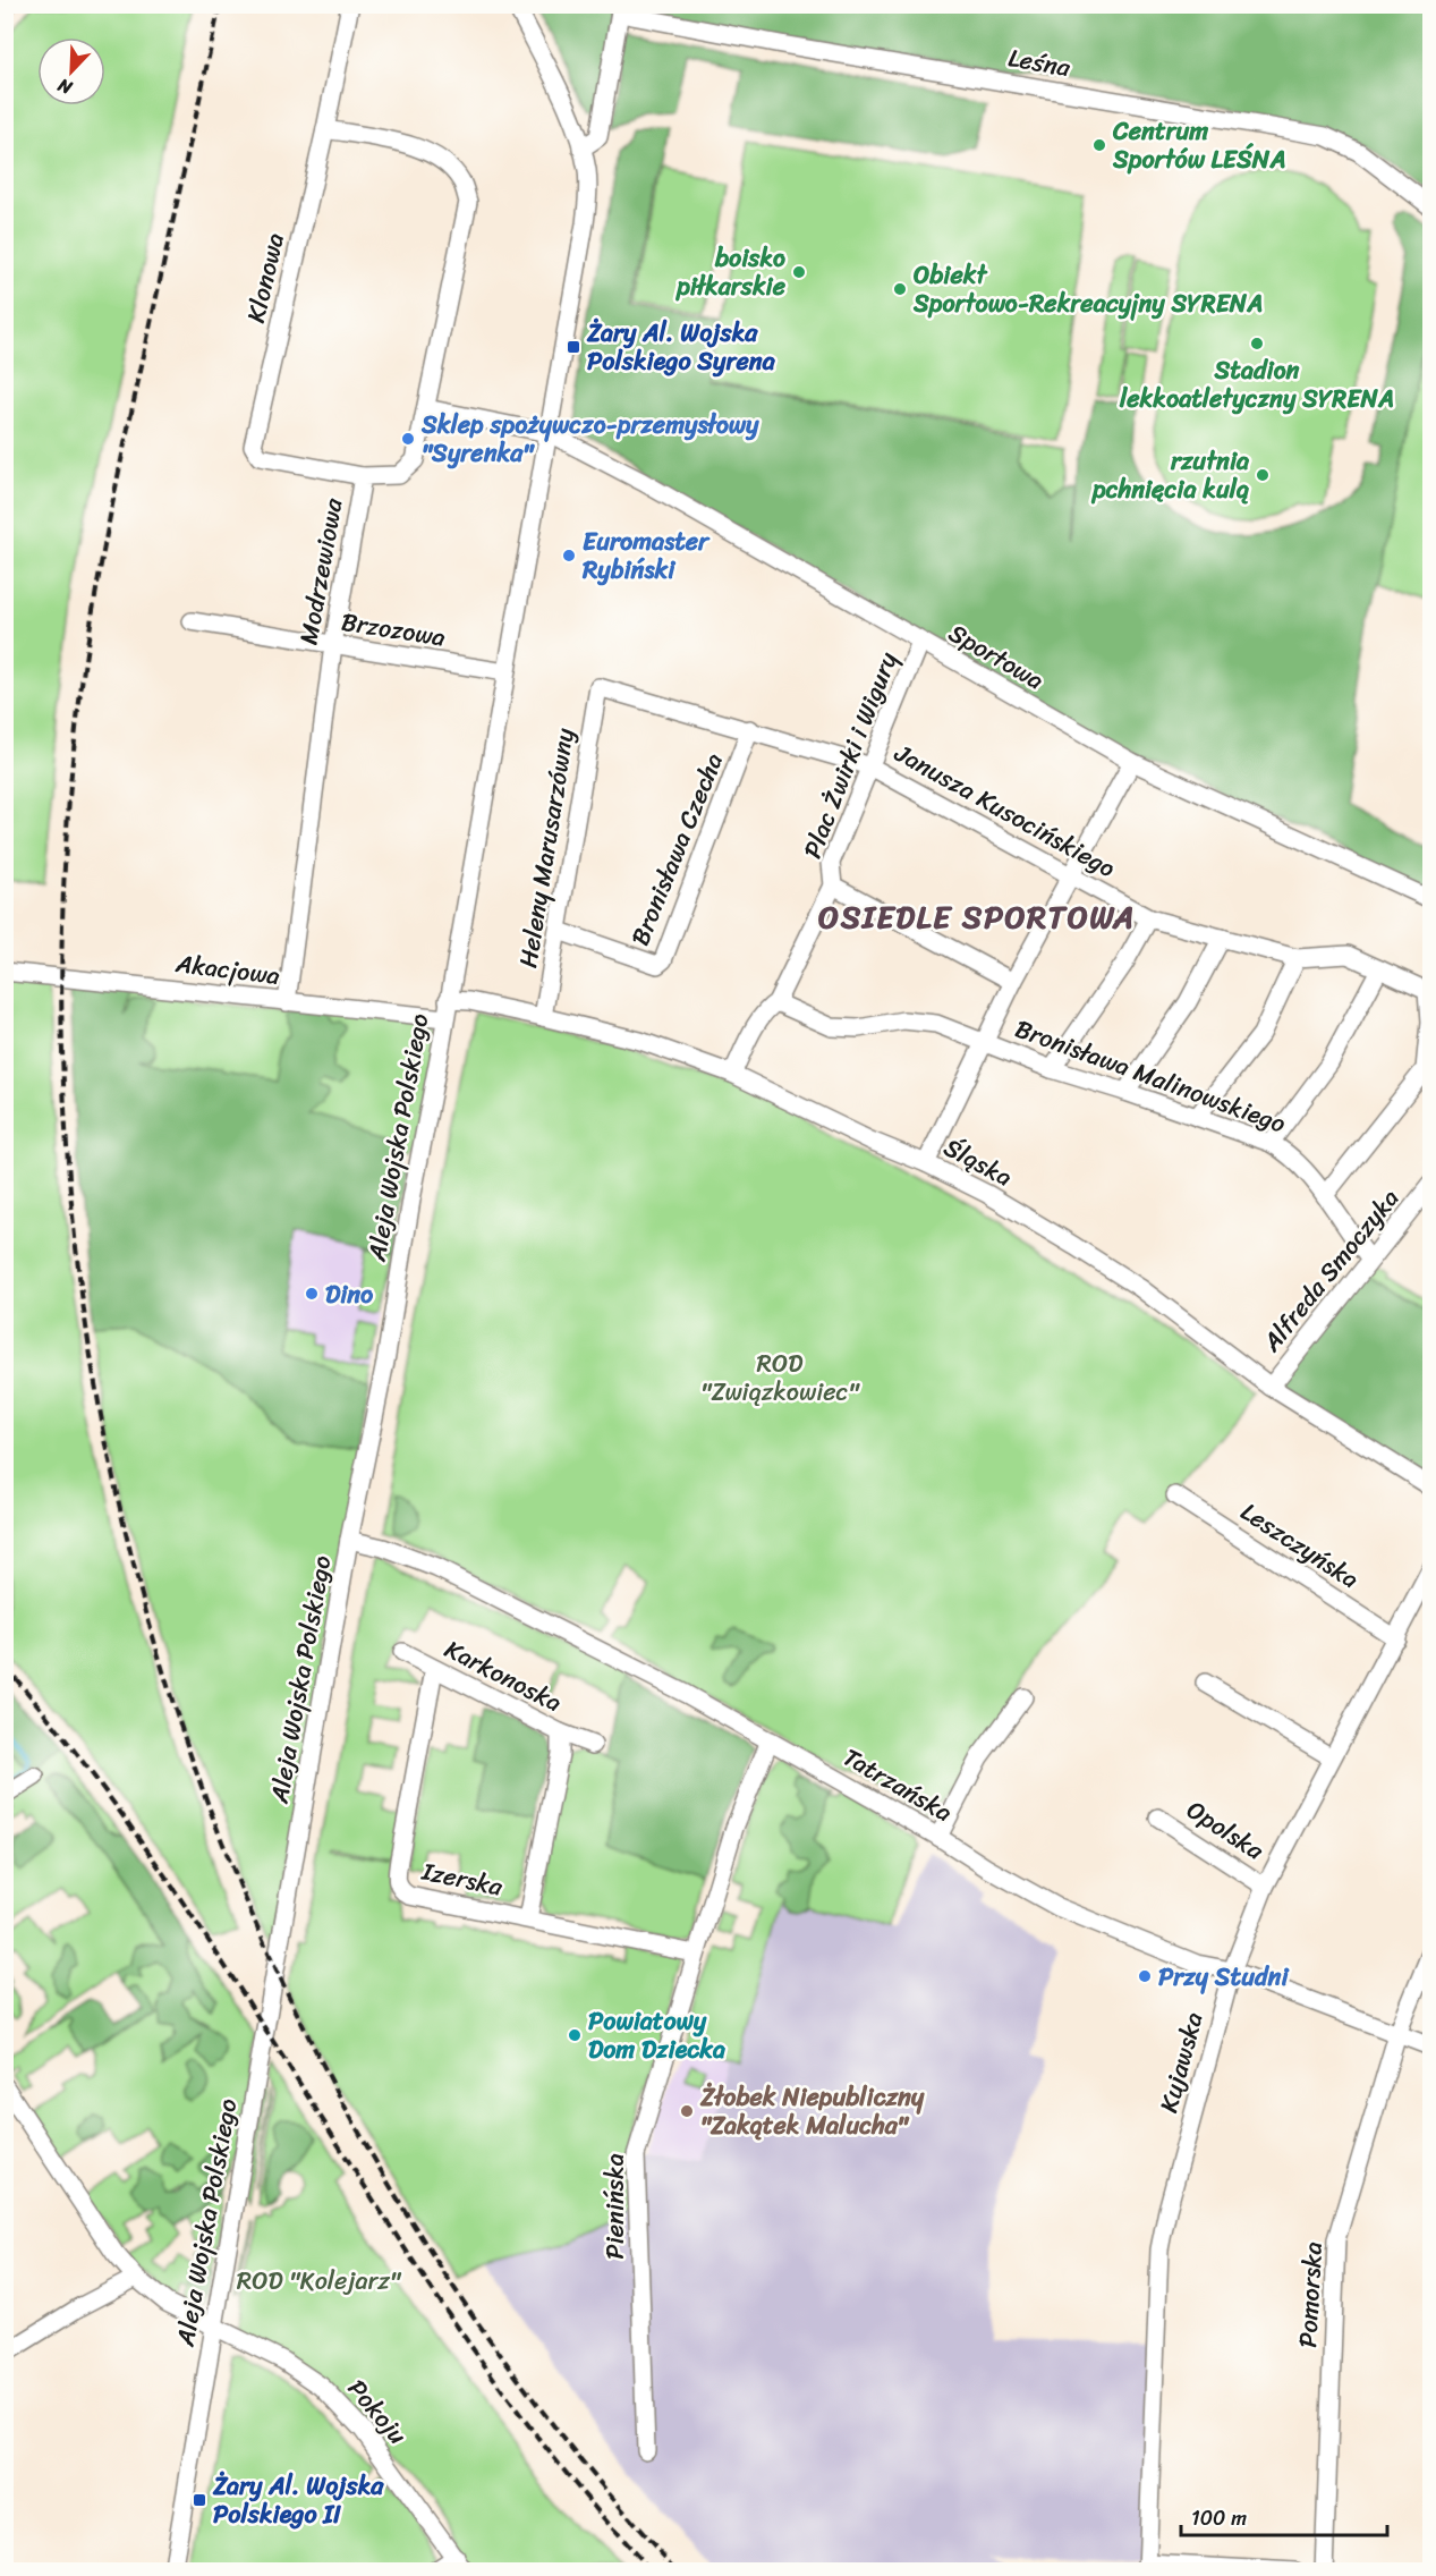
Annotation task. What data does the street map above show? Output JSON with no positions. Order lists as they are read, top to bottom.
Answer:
{
  "streets": {
    "street": [
      "Leśna",
      "Klonowa",
      "Modrzewiowa",
      "Brzozowa",
      "Sportowa",
      "Plac Żwirki i Wigury",
      "Janusza Kusocińskiego",
      "Heleny Marusarzówny",
      "Bronisława Czecha",
      "Akacjowa",
      "Bronisława Malinowskiego",
      "Aleja Wojska Polskiego",
      "Śląska",
      "Alfreda Smoczyka",
      "Leszczyńska",
      "Karkonoska",
      "Tatrzańska",
      "Opolska",
      "Izerska",
      "Kujawska",
      "Pienińska",
      "Pomorska",
      "Pokoju"
    ]
  },
  "crossings": [
    ["Klonowa", "Modrzewiowa"],
    ["Modrzewiowa", "Brzozowa"],
    ["Modrzewiowa", "Sportowa"],
    ["Modrzewiowa", "Akacjowa"],
    ["Brzozowa", "Aleja Wojska Polskiego"],
    ["Sportowa", "Plac Żwirki i Wigury"],
    ["Sportowa", "Aleja Wojska Polskiego"],
    ["Plac Żwirki i Wigury", "Janusza Kusocińskiego"],
    ["Plac Żwirki i Wigury", "Bronisława Malinowskiego"],
    ["Plac Żwirki i Wigury", "Śląska"],
    ["Janusza Kusocińskiego", "Heleny Marusarzówny"],
    ["Janusza Kusocińskiego", "Bronisława Czecha"],
    ["Janusza Kusocińskiego", "Bronisława Malinowskiego"],
    ["Heleny Marusarzówny", "Bronisława Czecha"],
    ["Heleny Marusarzówny", "Śląska"],
    ["Akacjowa", "Aleja Wojska Polskiego"],
    ["Bronisława Malinowskiego", "Alfreda Smoczyka"],
    ["Aleja Wojska Polskiego", "Śląska"],
    ["Aleja Wojska Polskiego", "Tatrzańska"],
    ["Aleja Wojska Polskiego", "Pokoju"],
    ["Śląska", "Alfreda Smoczyka"],
    ["Leszczyńska", "Kujawska"],
    ["Karkonoska", "Izerska"],
    ["Tatrzańska", "Kujawska"],
    ["Tatrzańska", "Pienińska"],
    ["Tatrzańska", "Pomorska"],
    ["Opolska", "Kujawska"],
    ["Izerska", "Pienińska"]
  ],
  "districts": ["OSIEDLE SPORTOWA"],
  "parks": ["ROD \"Związkowiec\"", "ROD \"Kolejarz\""],
  "places": {
    "other": [
      "Centrum Sportów LEŚNA",
      "boisko piłkarskie",
      "Obiekt Sportowo-Rekreacyjny SYRENA",
      "Stadion lekkoatletyczny SYRENA",
      "Sklep spożywczo-przemysłowy \"Syrenka\"",
      "rzutnia pchnięcia kulą",
      "Euromaster Rybiński",
      "Dino",
      "Przy Studni",
      "Powiatowy Dom Dziecka",
      "Żłobek Niepubliczny \"Zakątek Malucha\""
    ],
    "transit": ["Żary Al. Wojska Polskiego Syrena", "Żary Al. Wojska Polskiego II"]
  },
  "scale_bar": "100 m",
  "north": "bottom left"
}
